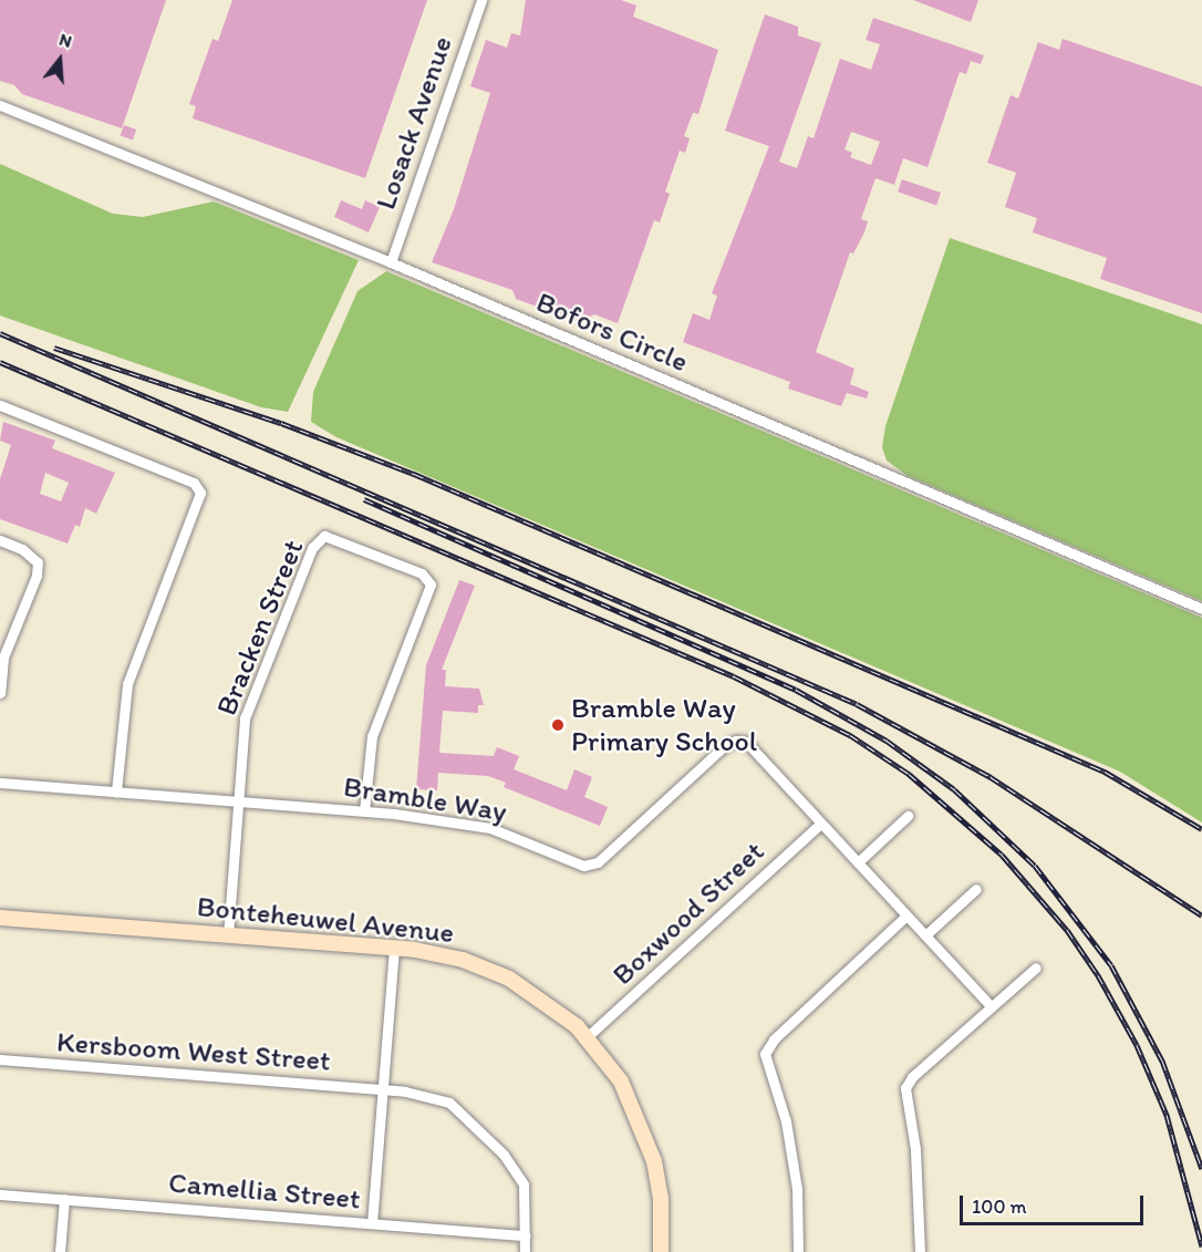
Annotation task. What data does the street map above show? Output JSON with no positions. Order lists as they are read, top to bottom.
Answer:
{
  "streets": {
    "street": [
      "Losack Avenue",
      "Bofors Circle",
      "Bracken Street",
      "Bramble Way",
      "Boxwood Street",
      "Bonteheuwel Avenue",
      "Kersboom West Street",
      "Camellia Street"
    ]
  },
  "crossings": [
    ["Losack Avenue", "Bofors Circle"],
    ["Bracken Street", "Bramble Way"],
    ["Bracken Street", "Bonteheuwel Avenue"],
    ["Bramble Way", "Boxwood Street"],
    ["Boxwood Street", "Bonteheuwel Avenue"],
    ["Kersboom West Street", "Camellia Street"]
  ],
  "places": ["Bramble Way Primary School"],
  "scale_bar": "100 m",
  "north": "top"
}
